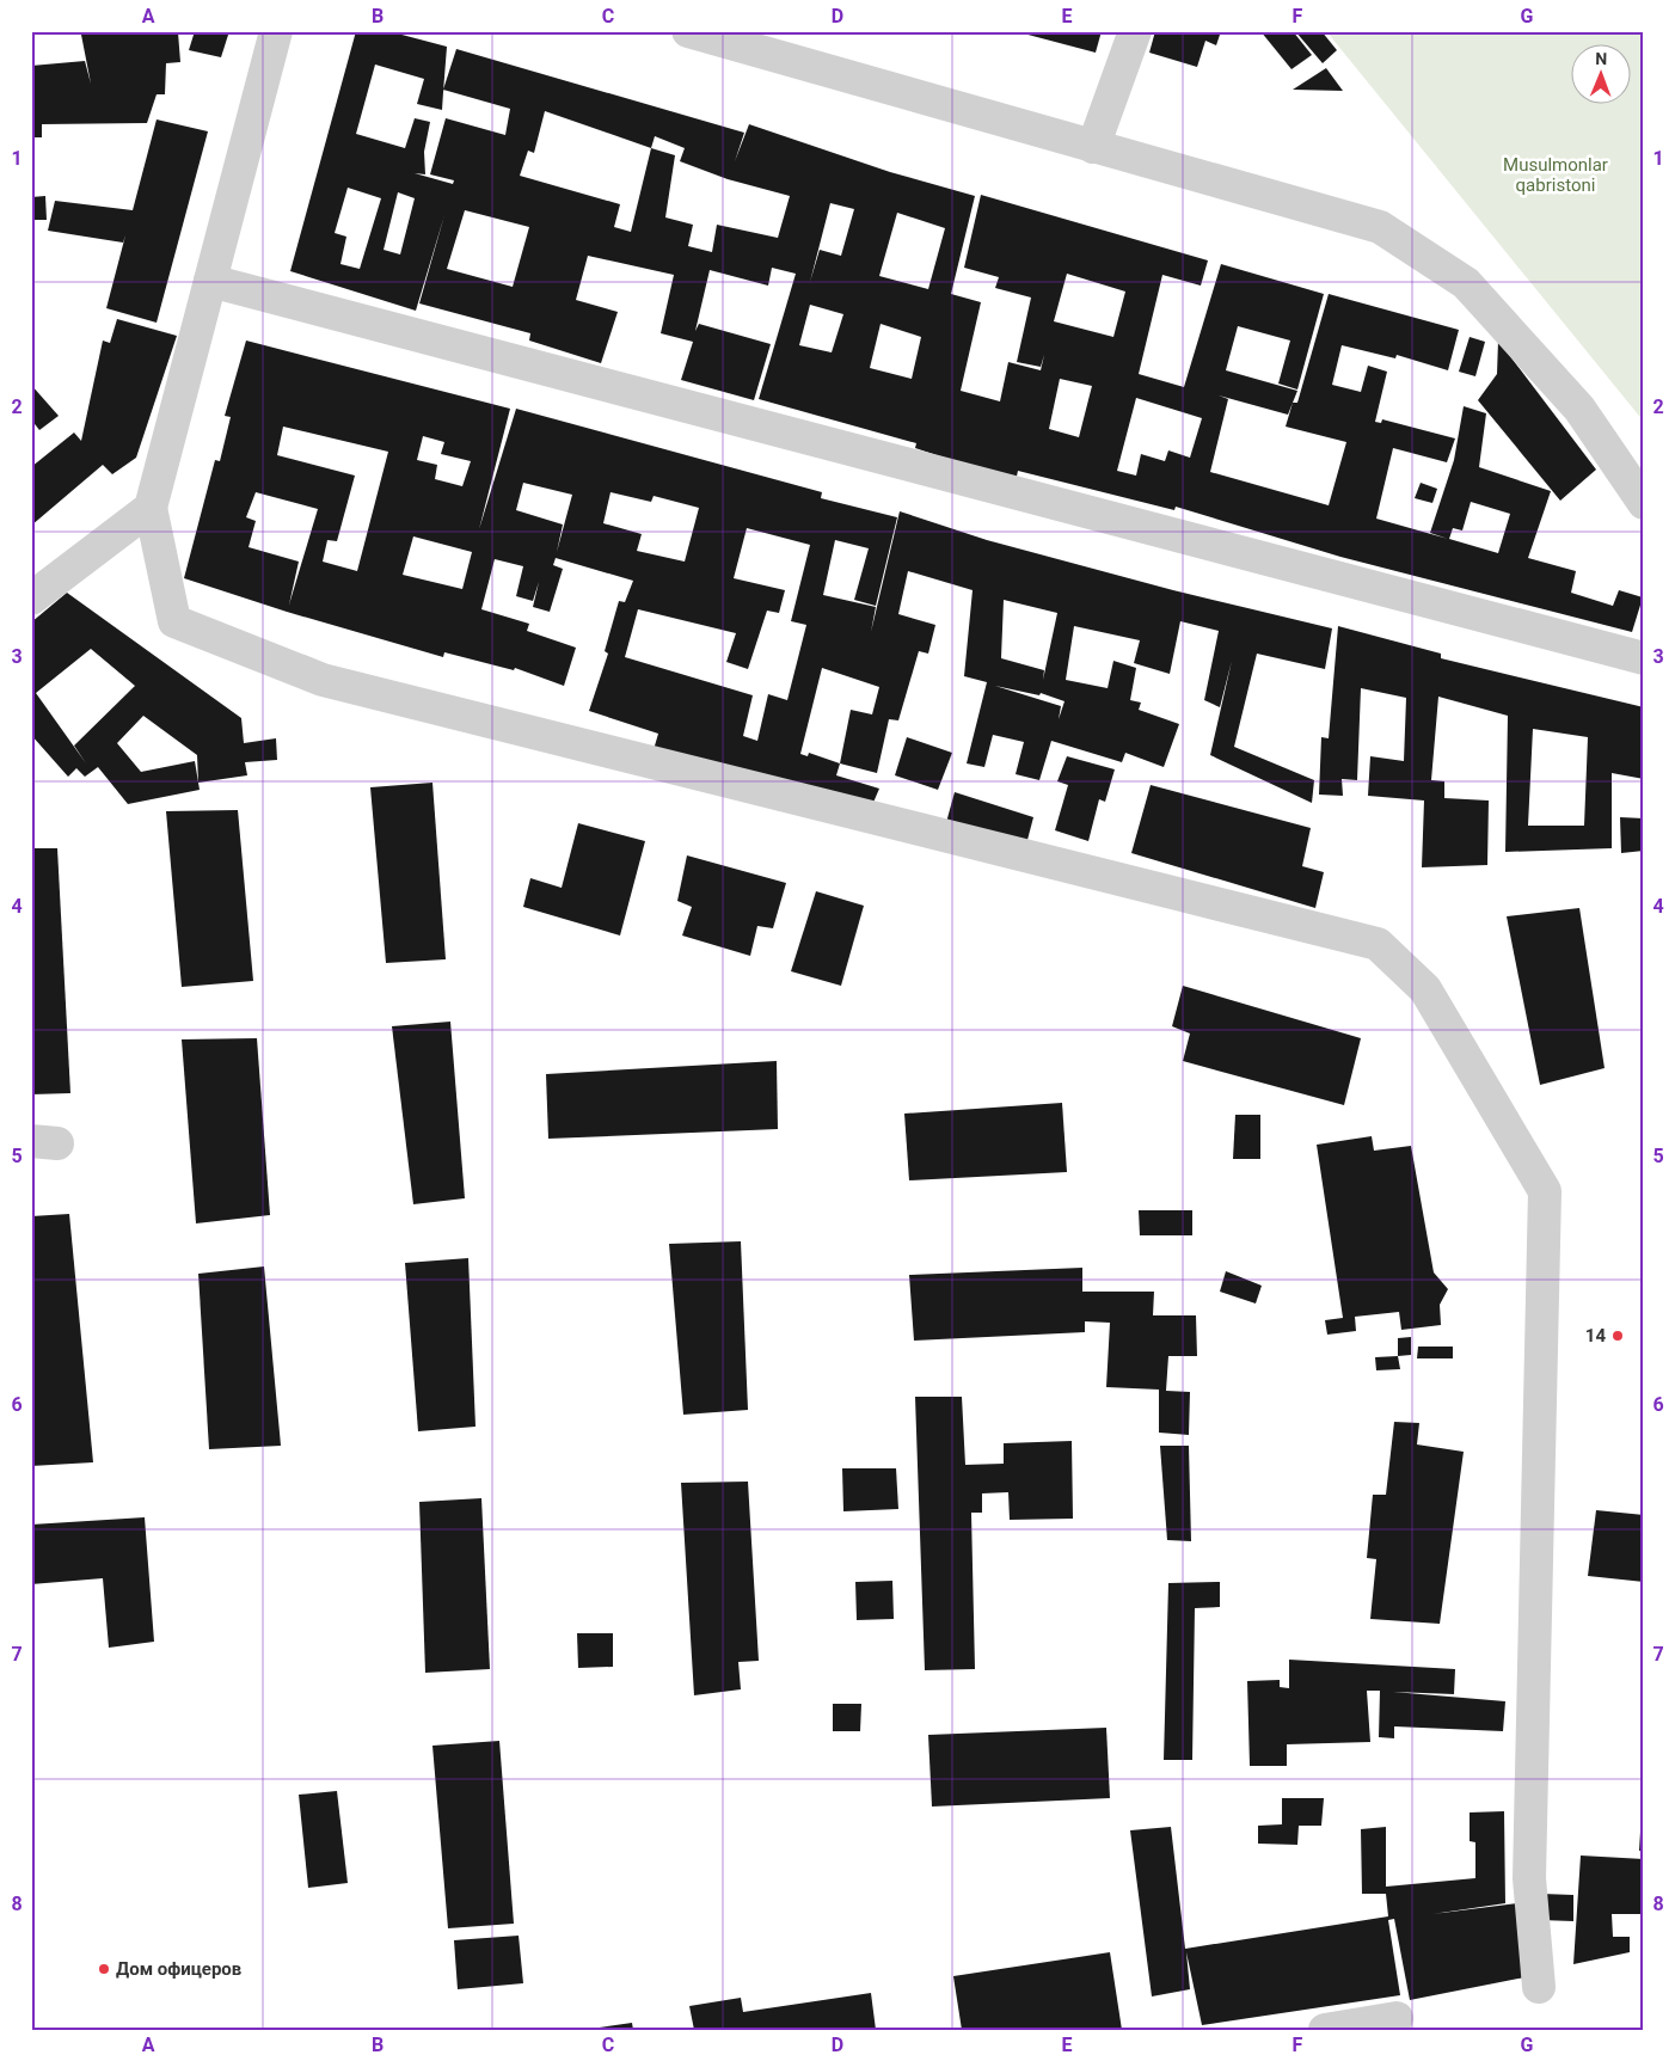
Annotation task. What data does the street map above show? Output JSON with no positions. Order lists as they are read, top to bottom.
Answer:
{
  "parks": ["Musulmonlar qabristoni"],
  "places": ["14", "Дом офицеров"],
  "north": "top",
  "grid": {
    "columns": [
      "A",
      "B",
      "C",
      "D",
      "E",
      "F",
      "G"
    ],
    "rows": [
      "1",
      "2",
      "3",
      "4",
      "5",
      "6",
      "7",
      "8"
    ]
  }
}
